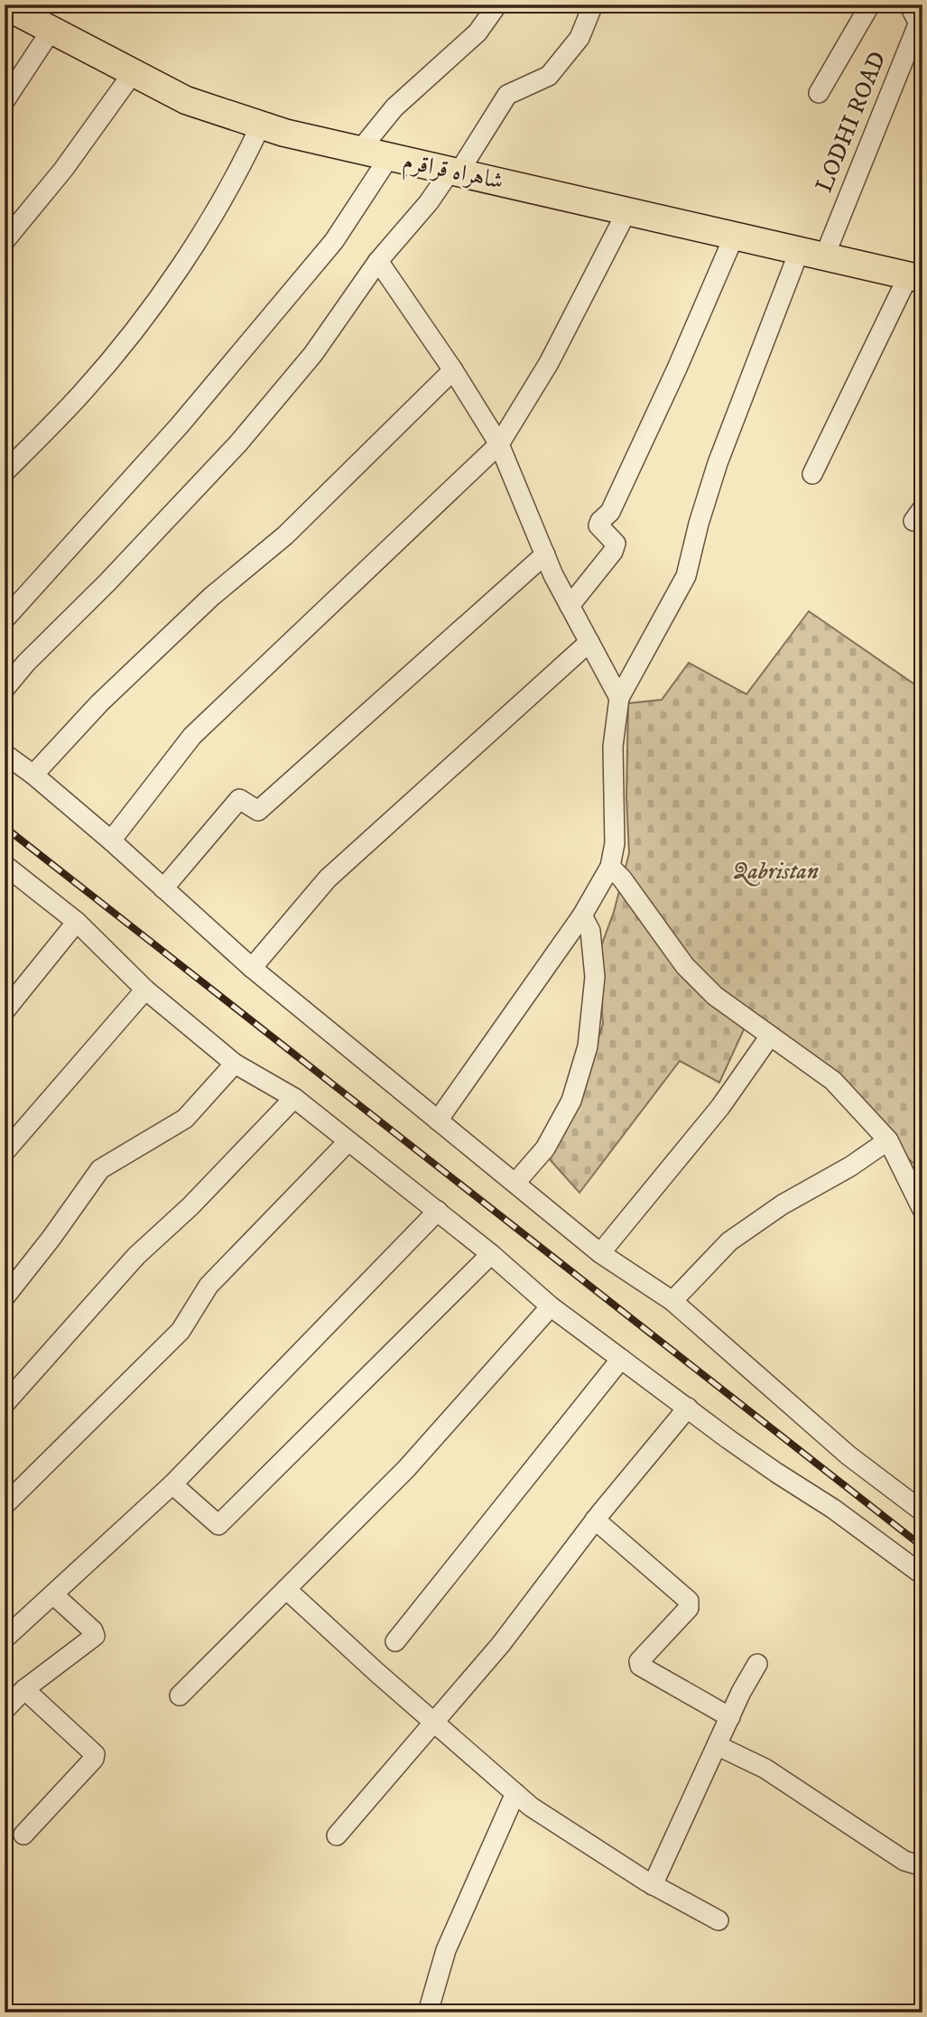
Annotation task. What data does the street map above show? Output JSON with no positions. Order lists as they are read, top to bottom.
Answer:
{
  "streets": {
    "highway": ["شاہراہ قراقرم"],
    "street": ["LODHI ROAD"]
  },
  "crossings": [
    ["LODHI ROAD", "شاہراہ قراقرم"]
  ],
  "parks": ["Qabristan"]
}
